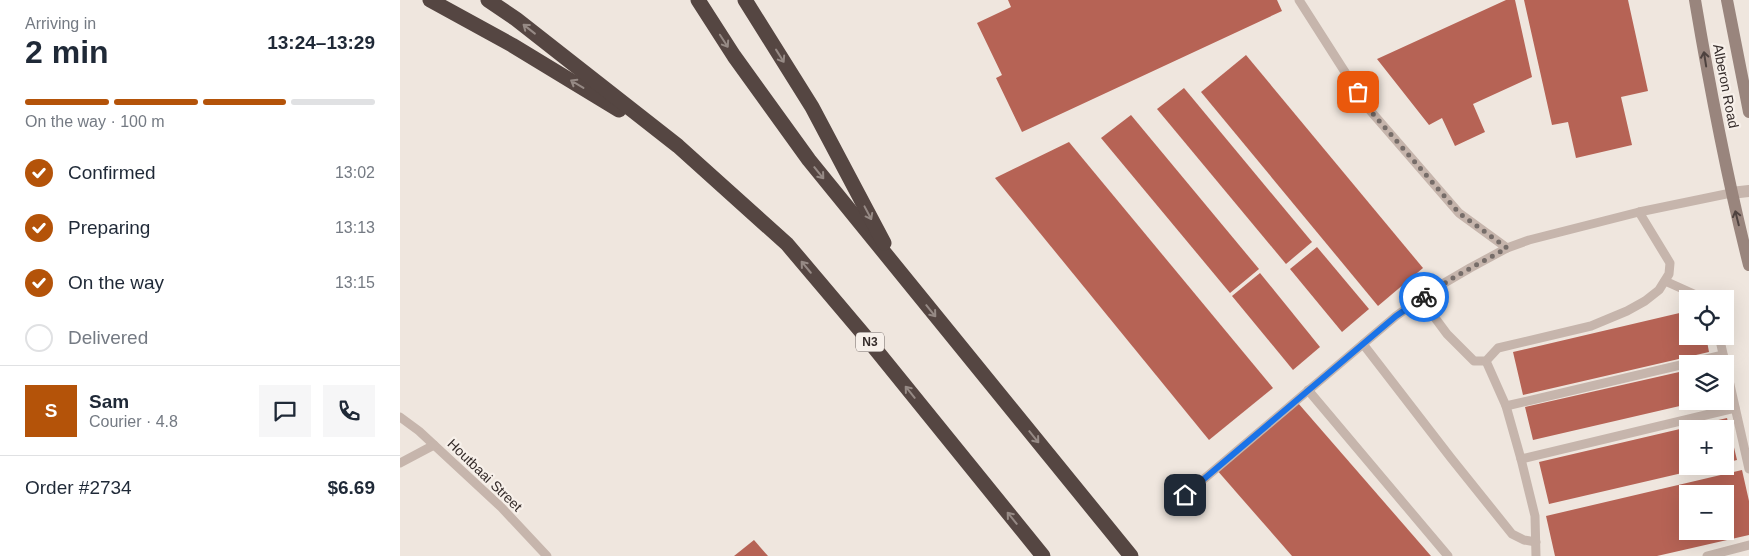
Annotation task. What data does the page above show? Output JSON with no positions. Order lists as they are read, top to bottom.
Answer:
{
  "streets": {
    "highway": ["N3"],
    "main road": ["Alberon Road"],
    "lane": ["Houtbaai Street"]
  },
  "page": {
    "heading": ["2 min", "Arriving in", "13:24–13:29"],
    "panel": [
      "Sam",
      "Courier · 4.8",
      "Order #2734",
      "$6.69"
    ],
    "bar": "On the way · 100 m",
    "list": [
      ["Confirmed", "13:02"],
      ["Preparing", "13:13"],
      ["On the way", "13:15"],
      "Delivered"
    ],
    "map_buttons": ["+", "−"],
    "round": "S"
  }
}
